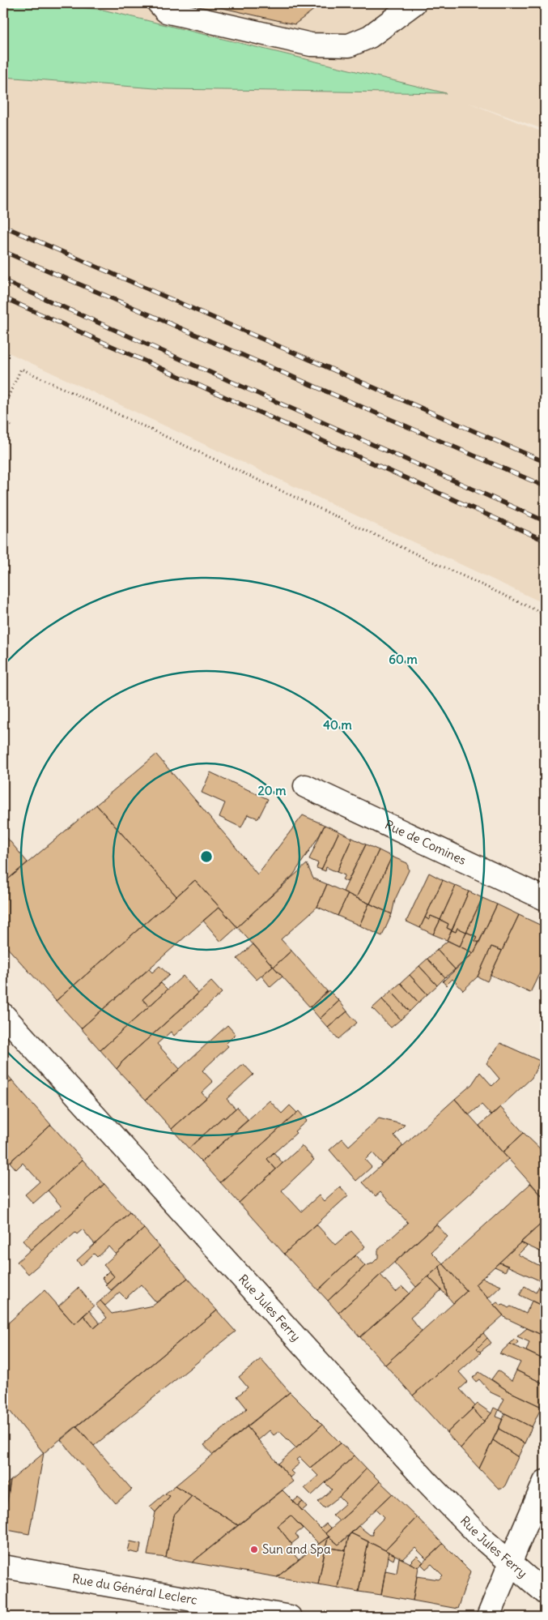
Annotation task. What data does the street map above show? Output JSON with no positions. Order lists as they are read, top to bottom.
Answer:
{
  "streets": {
    "street": ["Rue de Comines", "Rue Jules Ferry", "Rue du Général Leclerc"]
  },
  "places": ["Sun and Spa"],
  "rings": ["60 m", "40 m", "20 m"]
}
